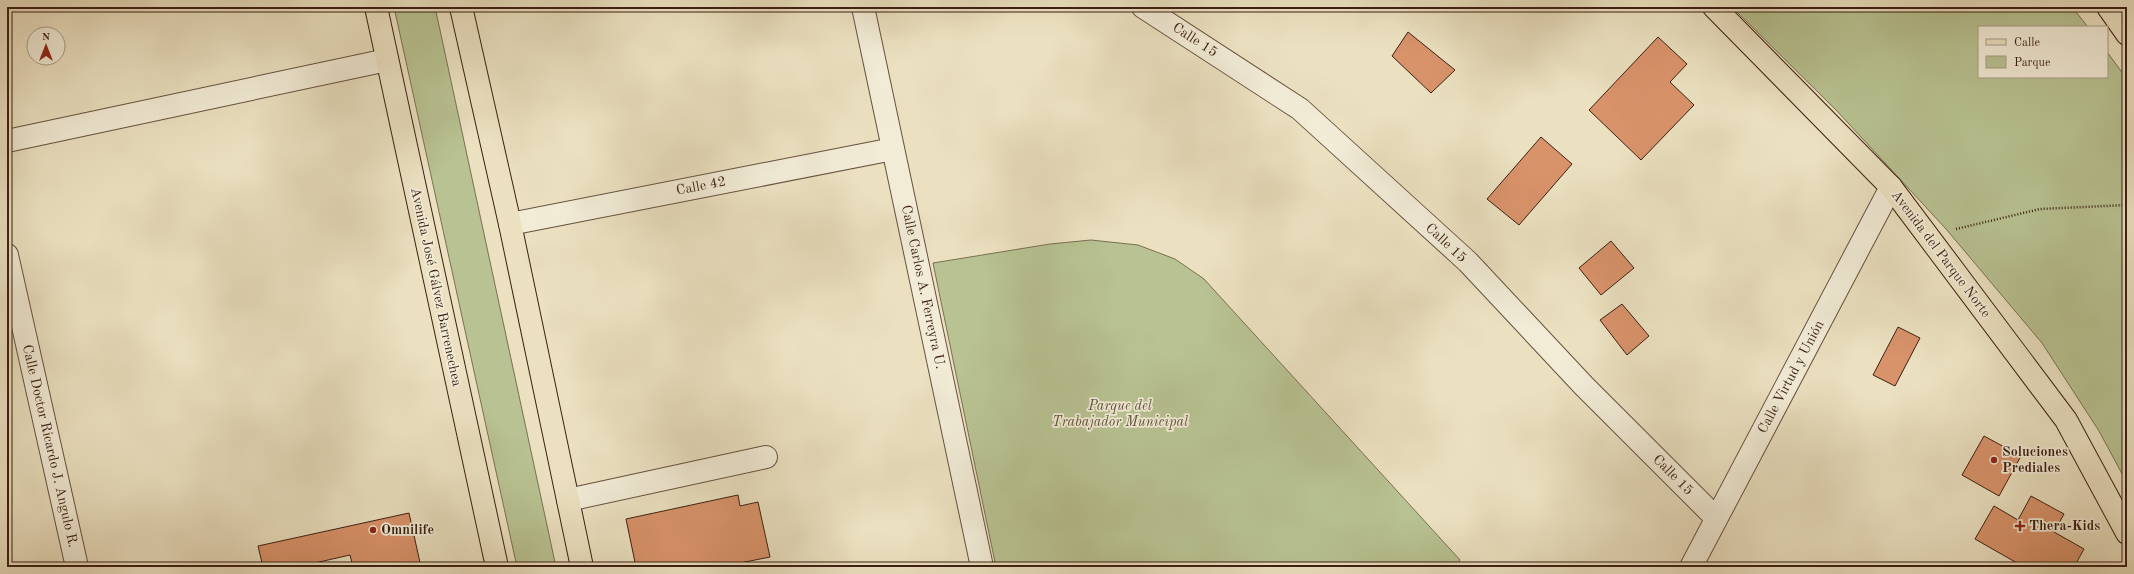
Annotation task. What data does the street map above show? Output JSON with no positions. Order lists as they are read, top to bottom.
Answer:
{
  "streets": {
    "main road": ["Avenida del Parque Norte", "Avenida José Gálvez Barrenechea"],
    "street": [
      "Calle 15",
      "Calle 42",
      "Calle Carlos A. Ferreyra U.",
      "Calle Virtud y Unión",
      "Calle Doctor Ricardo J. Angulo R."
    ]
  },
  "crossings": [
    ["Calle 15", "Calle Virtud y Unión"],
    ["Calle 42", "Calle Carlos A. Ferreyra U."],
    ["Avenida del Parque Norte", "Calle Virtud y Unión"]
  ],
  "parks": ["Parque del Trabajador Municipal"],
  "places": {
    "other": ["Soluciones Prediales", "Omnilife"],
    "health": ["Thera-Kids"]
  },
  "legend": ["Calle", "Parque"],
  "north": "top"
}
